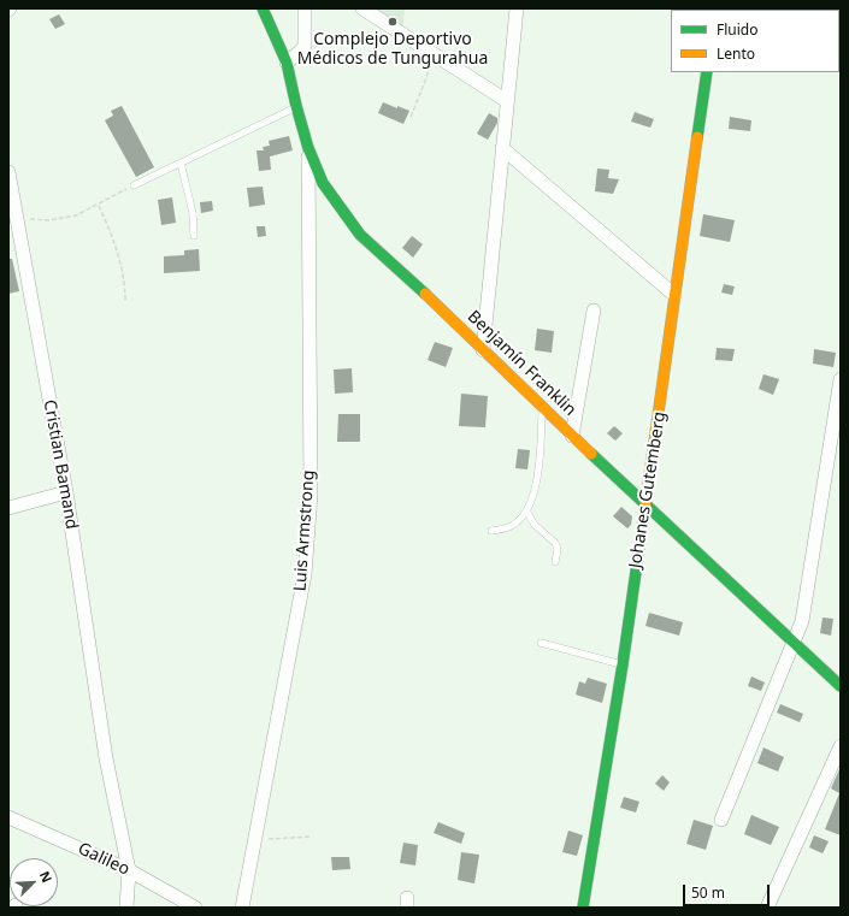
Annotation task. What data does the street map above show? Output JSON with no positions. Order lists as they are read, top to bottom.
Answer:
{
  "streets": {
    "street": [
      "Benjamín Franklin",
      "Cristian Bamand",
      "Johanes Gutemberg",
      "Luis Armstrong",
      "Galileo"
    ]
  },
  "crossings": [
    ["Benjamín Franklin", "Johanes Gutemberg"],
    ["Benjamín Franklin", "Luis Armstrong"],
    ["Cristian Bamand", "Galileo"]
  ],
  "places": ["Complejo Deportivo Médicos de Tungurahua"],
  "legend": ["Fluido", "Lento"],
  "scale_bar": "50 m",
  "north": "top right"
}
